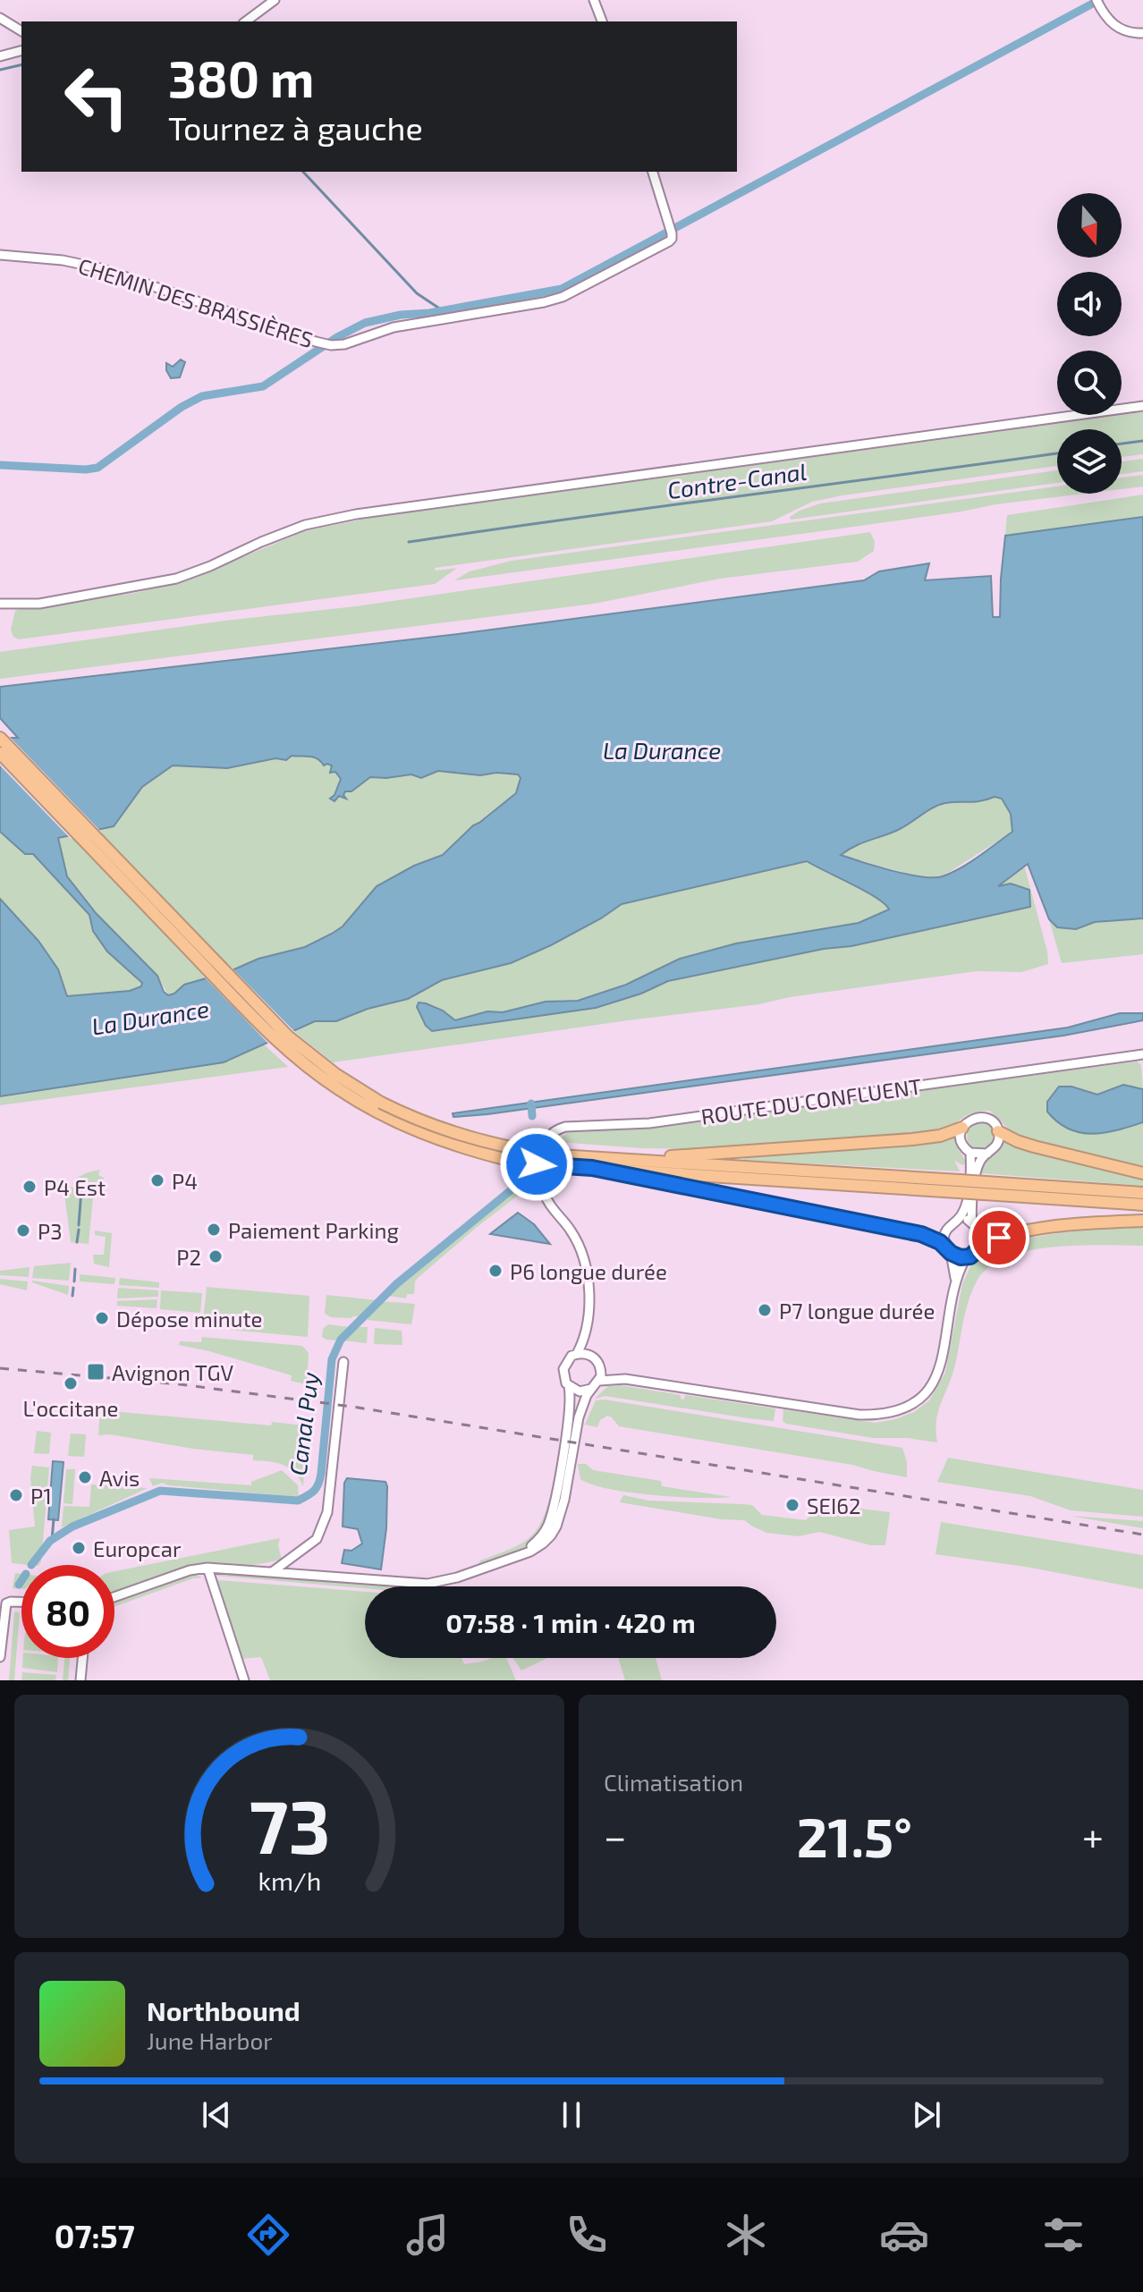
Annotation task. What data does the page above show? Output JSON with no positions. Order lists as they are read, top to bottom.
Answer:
{
  "streets": {
    "street": ["CHEMIN DES BRASSIÈRES", "ROUTE DU CONFLUENT"]
  },
  "water": ["Contre-Canal", "La Durance", "Canal Puy"],
  "places": {
    "other": [
      "P4",
      "P4 Est",
      "Paiement Parking",
      "P3",
      "P2",
      "P6 longue durée",
      "P7 longue durée",
      "Dépose minute",
      "L'occitane",
      "Avis",
      "P1",
      "SEI62",
      "Europcar"
    ],
    "transit": ["Avignon TGV"]
  },
  "north": "bottom",
  "page": {
    "turn": ["380 m", "Tournez à gauche"],
    "limit": "80",
    "trip": "07:58 · 1 min · 420 m",
    "tile": "Climatisation",
    "heat": ["−", "21.5°", "+"],
    "song": ["Northbound", "June Harbor"],
    "tabs": "07:57",
    "gauge": ["73", "km/h"]
  }
}
